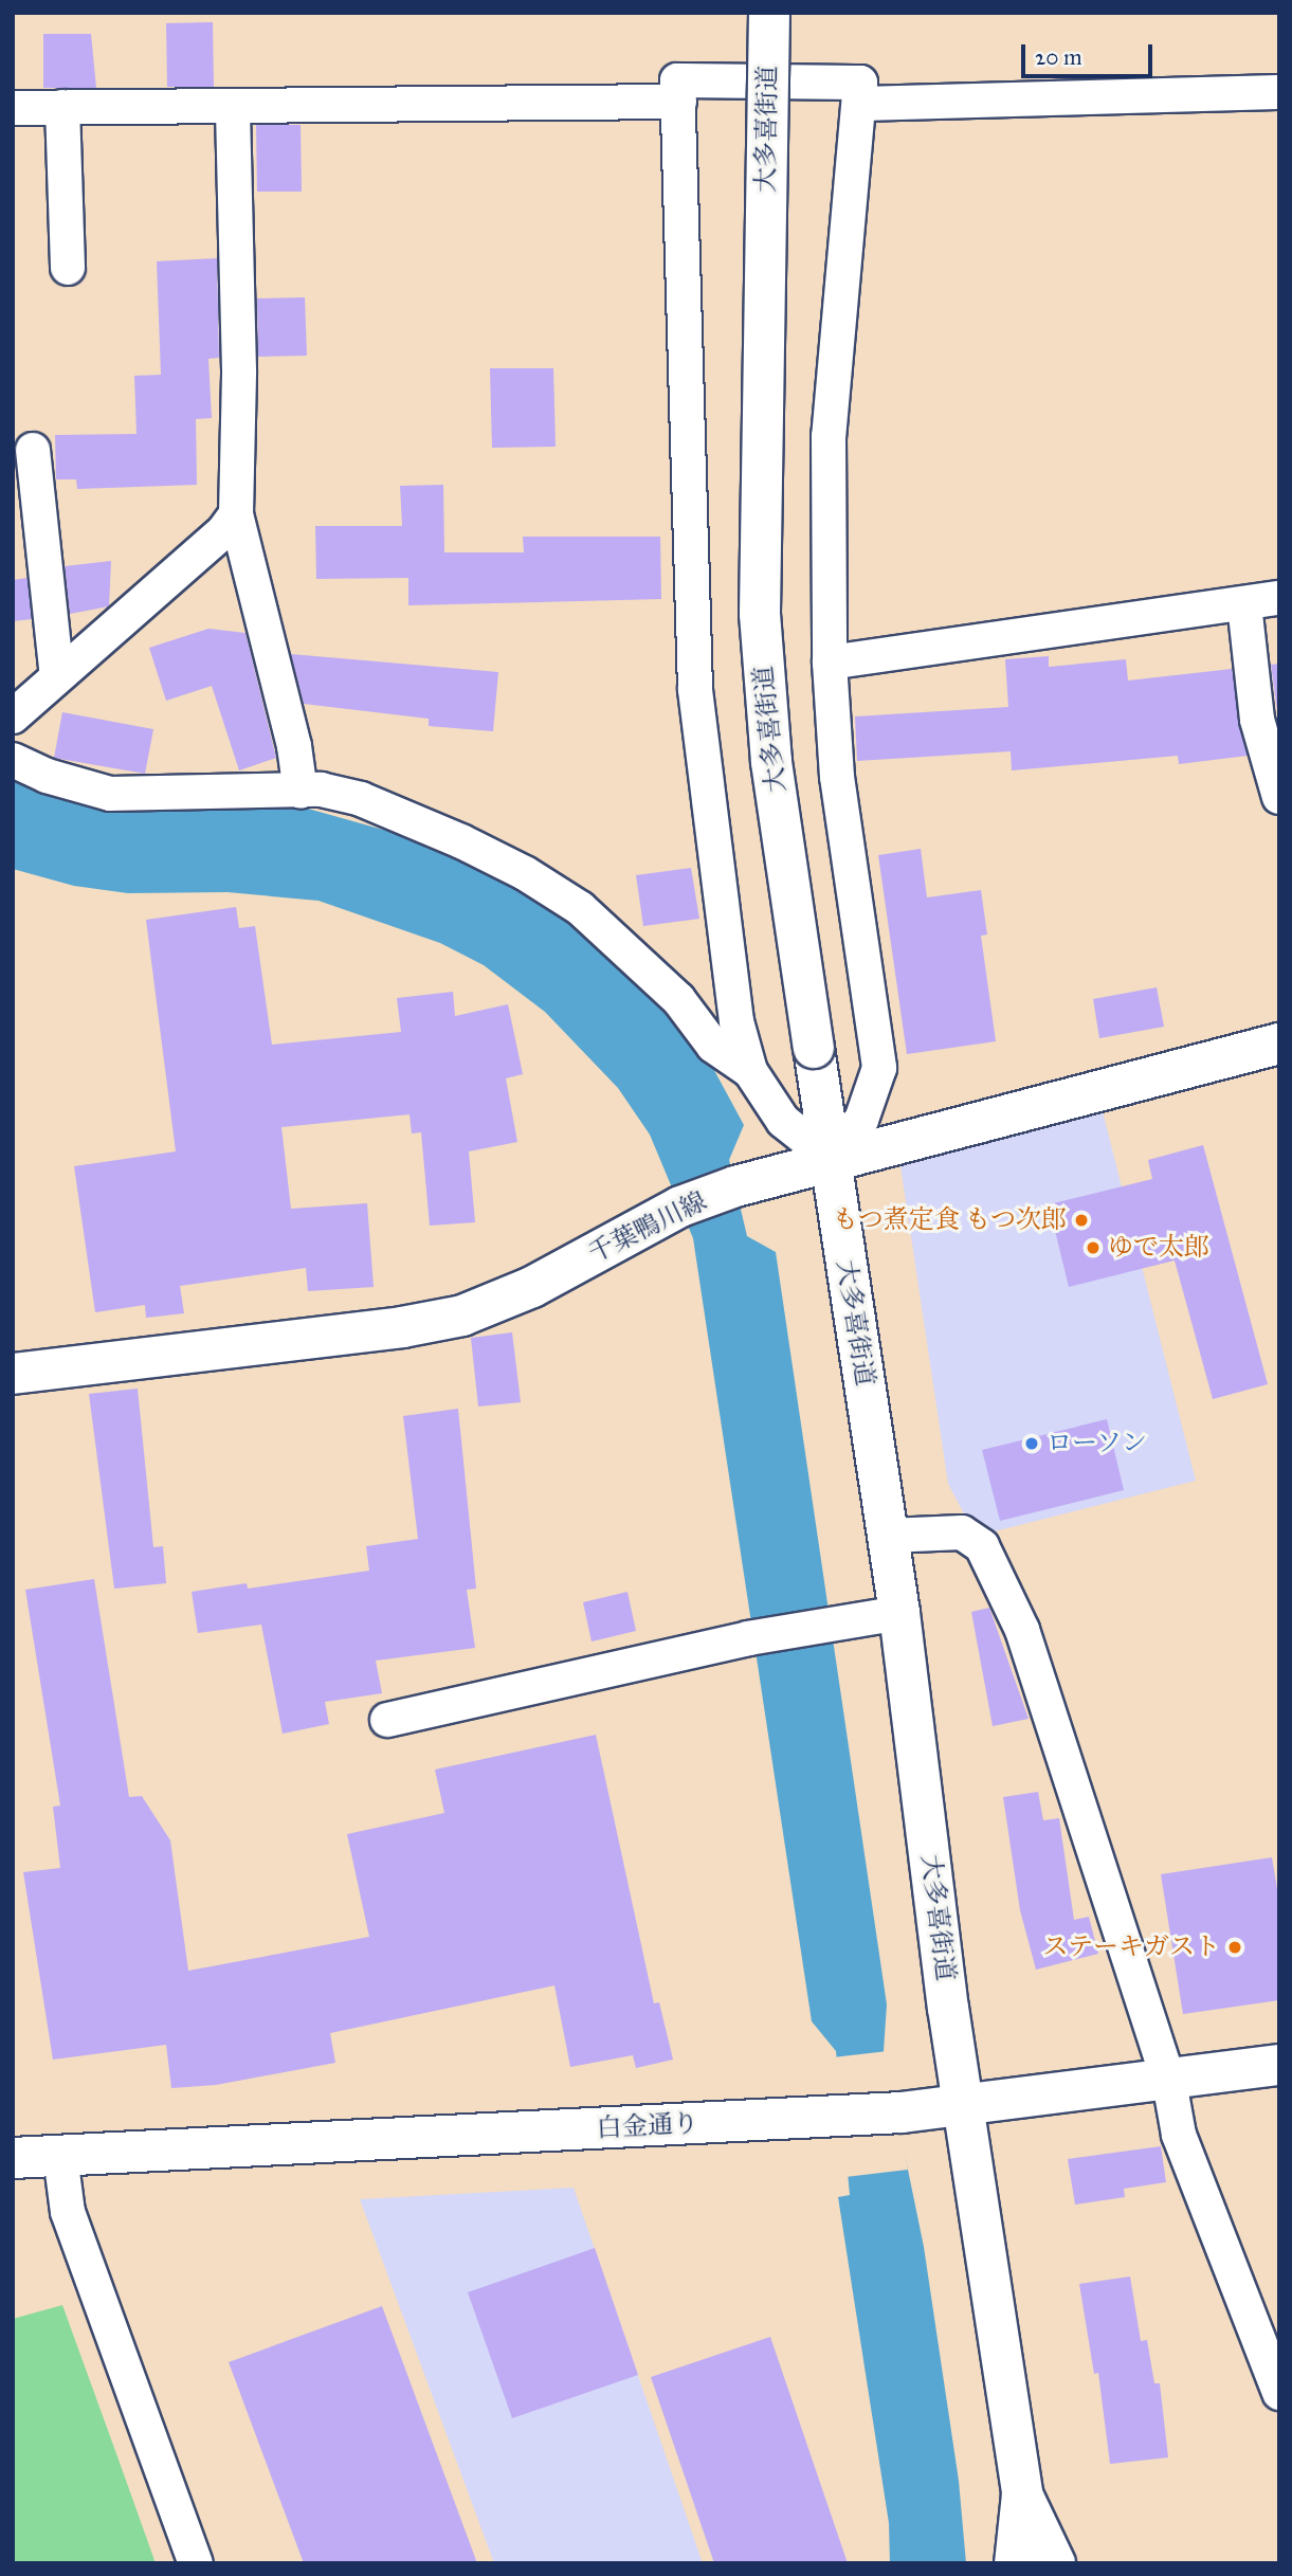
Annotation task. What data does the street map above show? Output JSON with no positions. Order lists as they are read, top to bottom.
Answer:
{
  "streets": {
    "main road": ["大多喜街道", "千葉鴨川線", "白金通り"]
  },
  "crossings": [
    ["大多喜街道", "千葉鴨川線"],
    ["大多喜街道", "白金通り"]
  ],
  "places": [
    "もつ煮定食 もつ次郎",
    "ゆで太郎",
    "ローソン",
    "ステーキガスト"
  ],
  "scale_bar": "20 m"
}
